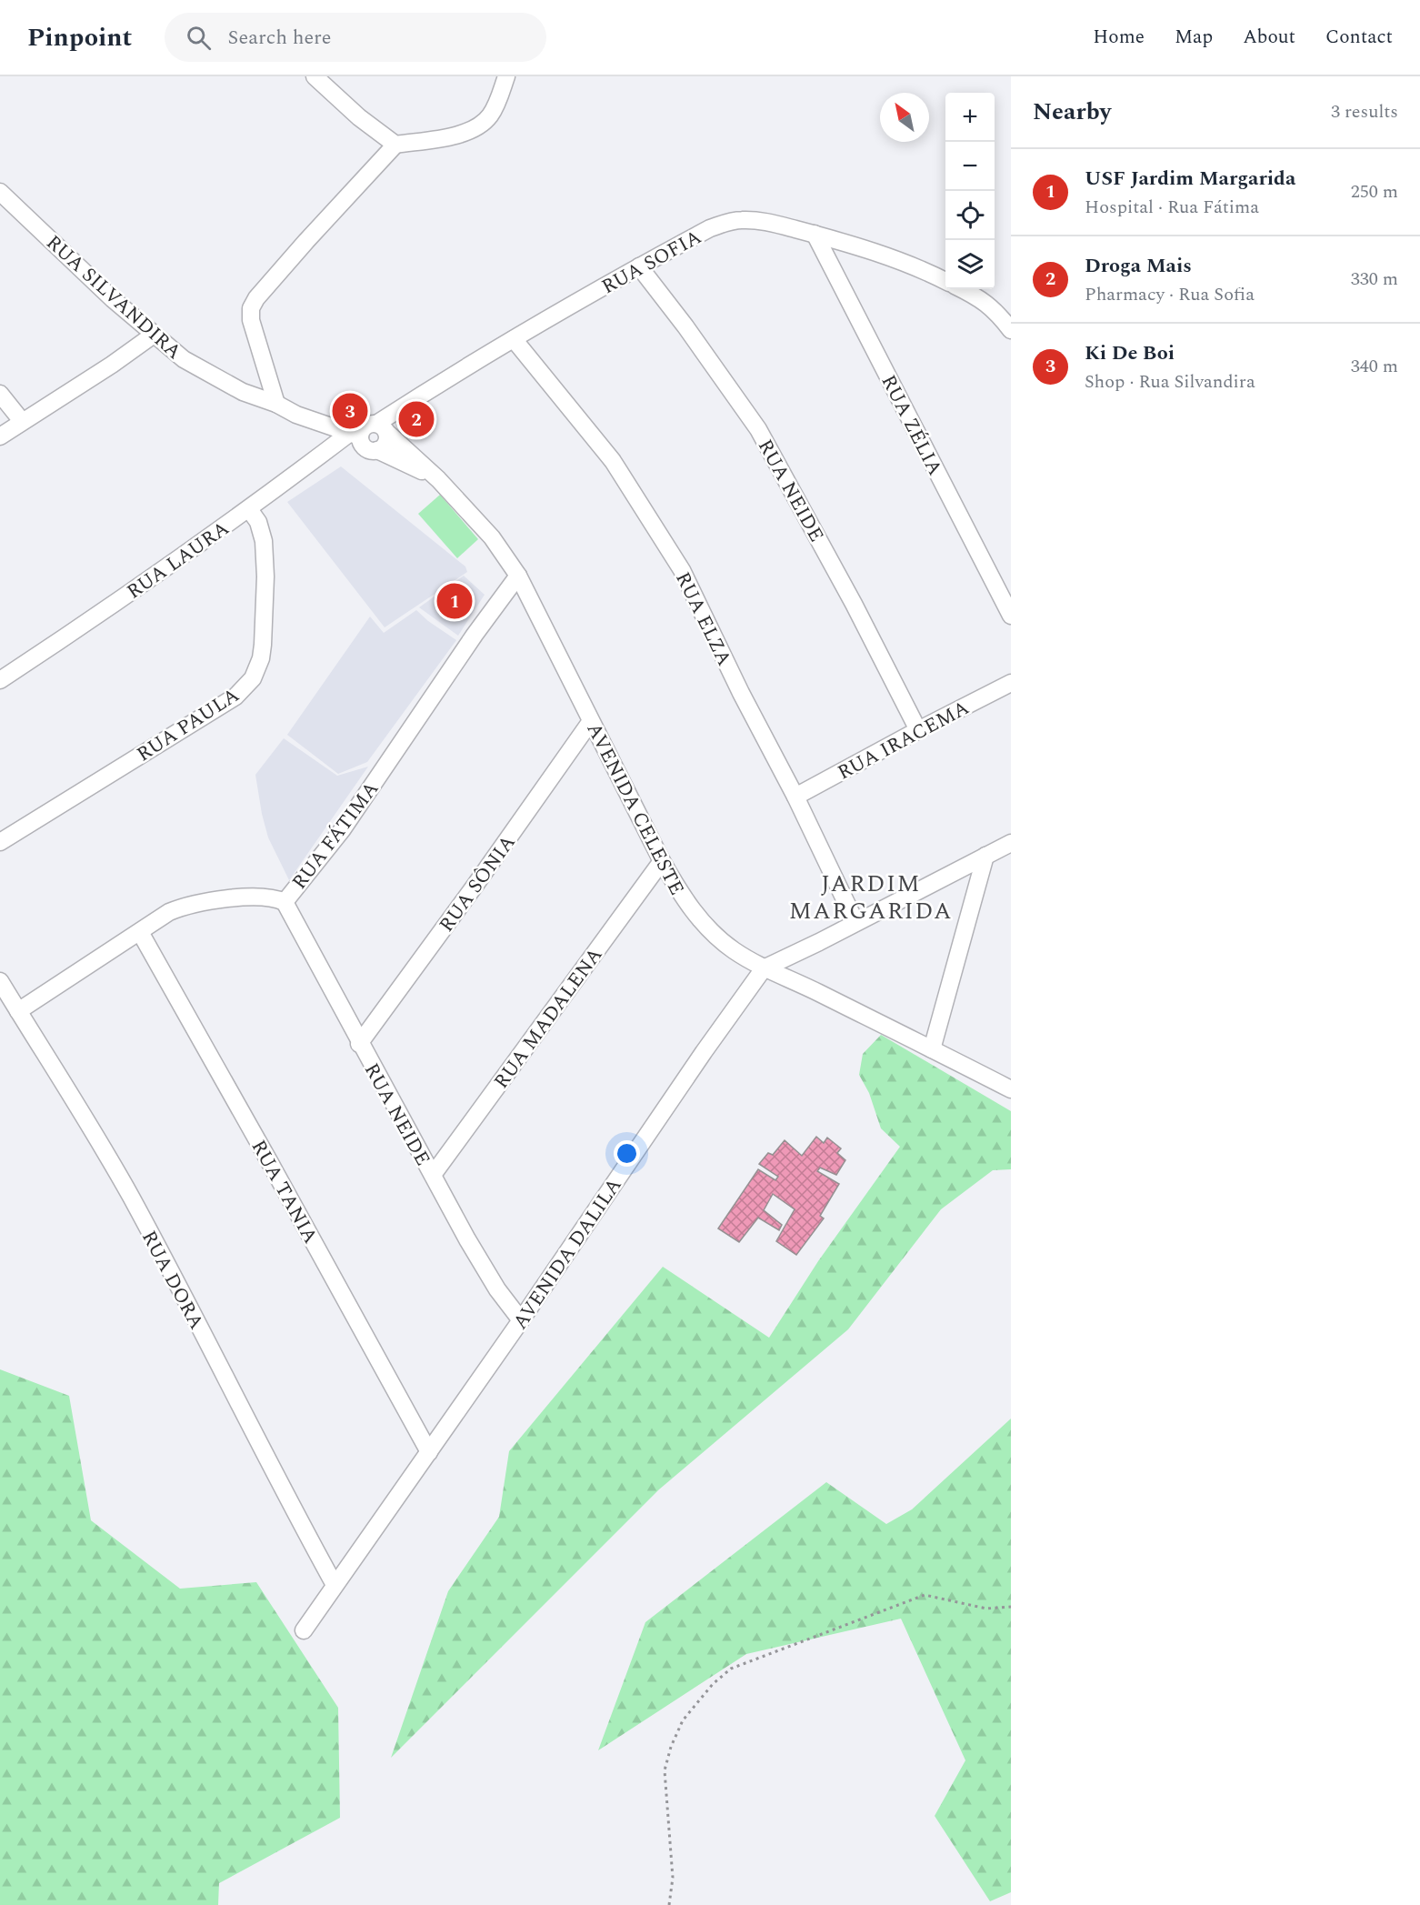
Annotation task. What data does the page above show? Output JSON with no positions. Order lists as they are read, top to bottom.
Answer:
{
  "streets": {
    "street": [
      "RUA SOFIA",
      "RUA SILVANDIRA",
      "RUA ZÉLIA",
      "RUA NEIDE",
      "RUA LAURA",
      "RUA ELZA",
      "RUA PAULA",
      "RUA IRACEMA",
      "AVENIDA CELESTE",
      "RUA FÁTIMA",
      "RUA SÔNIA",
      "RUA MADALENA",
      "RUA TANIA",
      "AVENIDA DALILA",
      "RUA DORA"
    ]
  },
  "crossings": [
    ["RUA SOFIA", "RUA SILVANDIRA"],
    ["RUA SOFIA", "RUA ZÉLIA"],
    ["RUA SOFIA", "RUA NEIDE"],
    ["RUA SOFIA", "RUA LAURA"],
    ["RUA SOFIA", "RUA ELZA"],
    ["RUA SOFIA", "AVENIDA CELESTE"],
    ["RUA SILVANDIRA", "RUA LAURA"],
    ["RUA SILVANDIRA", "AVENIDA CELESTE"],
    ["RUA NEIDE", "RUA IRACEMA"],
    ["RUA NEIDE", "RUA FÁTIMA"],
    ["RUA NEIDE", "RUA SÔNIA"],
    ["RUA NEIDE", "RUA MADALENA"],
    ["RUA NEIDE", "AVENIDA DALILA"],
    ["RUA LAURA", "RUA PAULA"],
    ["RUA LAURA", "AVENIDA CELESTE"],
    ["RUA ELZA", "RUA IRACEMA"],
    ["RUA ELZA", "AVENIDA DALILA"],
    ["AVENIDA CELESTE", "RUA FÁTIMA"],
    ["AVENIDA CELESTE", "RUA SÔNIA"],
    ["AVENIDA CELESTE", "RUA MADALENA"],
    ["AVENIDA CELESTE", "AVENIDA DALILA"],
    ["RUA FÁTIMA", "RUA TANIA"],
    ["RUA FÁTIMA", "RUA DORA"],
    ["RUA TANIA", "AVENIDA DALILA"],
    ["AVENIDA DALILA", "RUA DORA"]
  ],
  "districts": ["JARDIM MARGARIDA"],
  "north": "top left",
  "page": {
    "header": "Pinpoint",
    "search": "Search here",
    "nav": [
      "Home",
      "Map",
      "About",
      "Contact"
    ],
    "heading": ["Nearby", "3 results"],
    "map_buttons": ["+", "−"],
    "list": [
      {
        "mark": "1",
        "name": "USF Jardim Margarida",
        "note": "Hospital · Rua Fátima",
        "value": "250 m"
      },
      {
        "mark": "2",
        "name": "Droga Mais",
        "note": "Pharmacy · Rua Sofia",
        "value": "330 m"
      },
      {
        "mark": "3",
        "name": "Ki De Boi",
        "note": "Shop · Rua Silvandira",
        "value": "340 m"
      }
    ],
    "pins": ["3", "2", "1"]
  }
}
